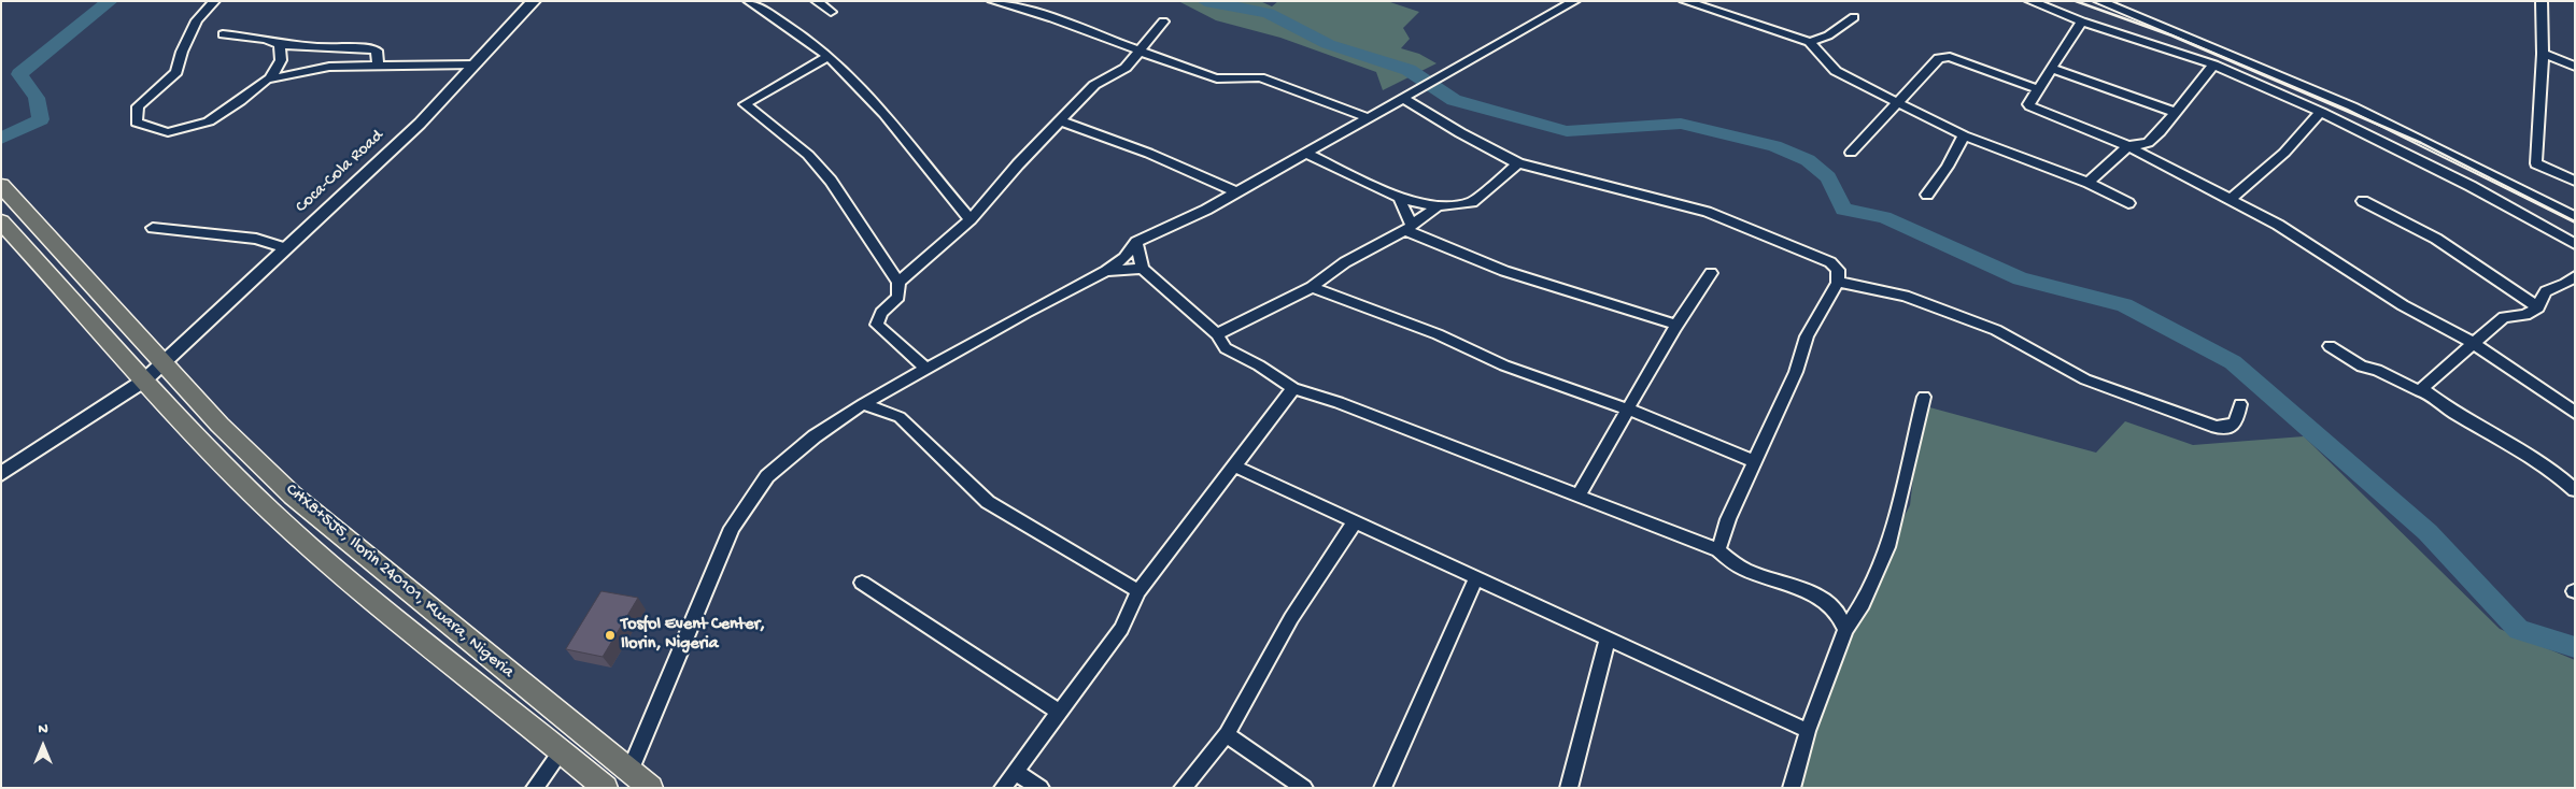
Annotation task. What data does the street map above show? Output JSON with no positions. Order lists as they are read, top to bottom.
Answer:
{
  "streets": {
    "main road": ["CHX8+5J5, Ilorin 240101, Kwara, Nigeria"],
    "street": ["Coca-Cola Road"]
  },
  "crossings": [
    ["Coca-Cola Road", "CHX8+5J5, Ilorin 240101, Kwara, Nigeria"]
  ],
  "places": ["Tosfol Event Center, Ilorin, Nigeria"],
  "north": "top"
}
